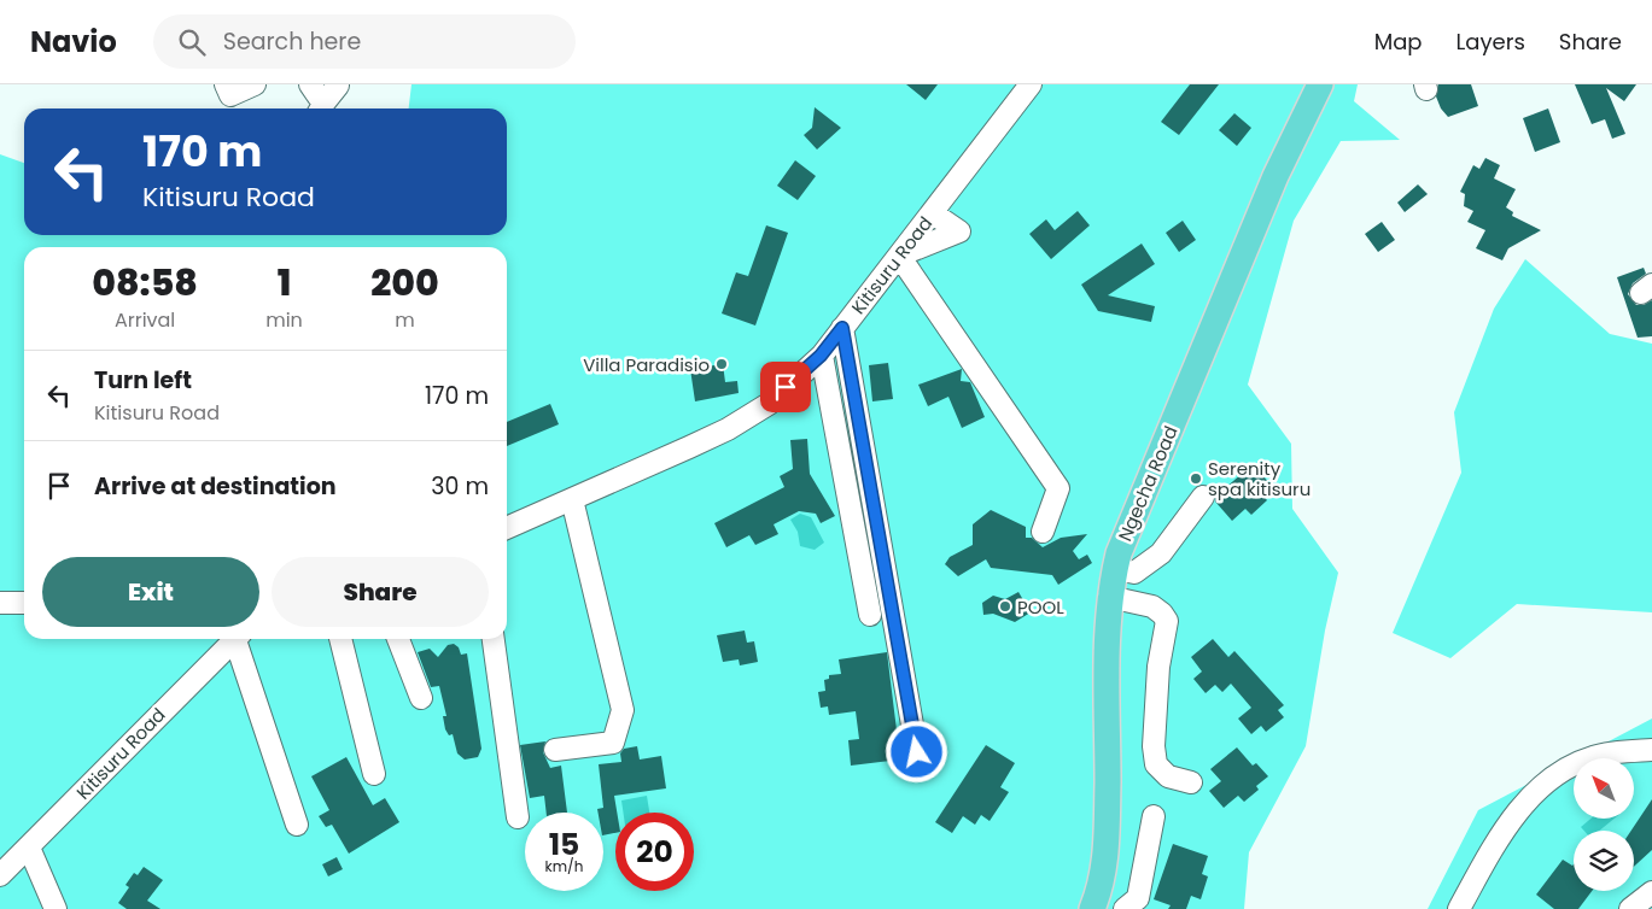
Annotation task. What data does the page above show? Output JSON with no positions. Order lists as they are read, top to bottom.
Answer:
{
  "streets": {
    "main road": ["Ngecha Road"],
    "street": ["Kitisuru Road"]
  },
  "places": ["Villa Paradisio", "Serenity spa kitisuru", "POOL"],
  "north": "top left",
  "page": {
    "header": "Navio",
    "search": "Search here",
    "nav": ["Map", "Layers", "Share"],
    "turn": ["170 m", "Kitisuru Road"],
    "eta": [
      "08:58",
      "Arrival",
      "1",
      "min",
      "200",
      "m"
    ],
    "list": [
      {
        "name": "Turn left",
        "note": "Kitisuru Road",
        "value": "170 m"
      },
      {
        "name": "Arrive at destination",
        "value": "30 m"
      }
    ],
    "buttons": ["Exit", "Share"],
    "speed": "15 km/h",
    "limit": "20"
  }
}
